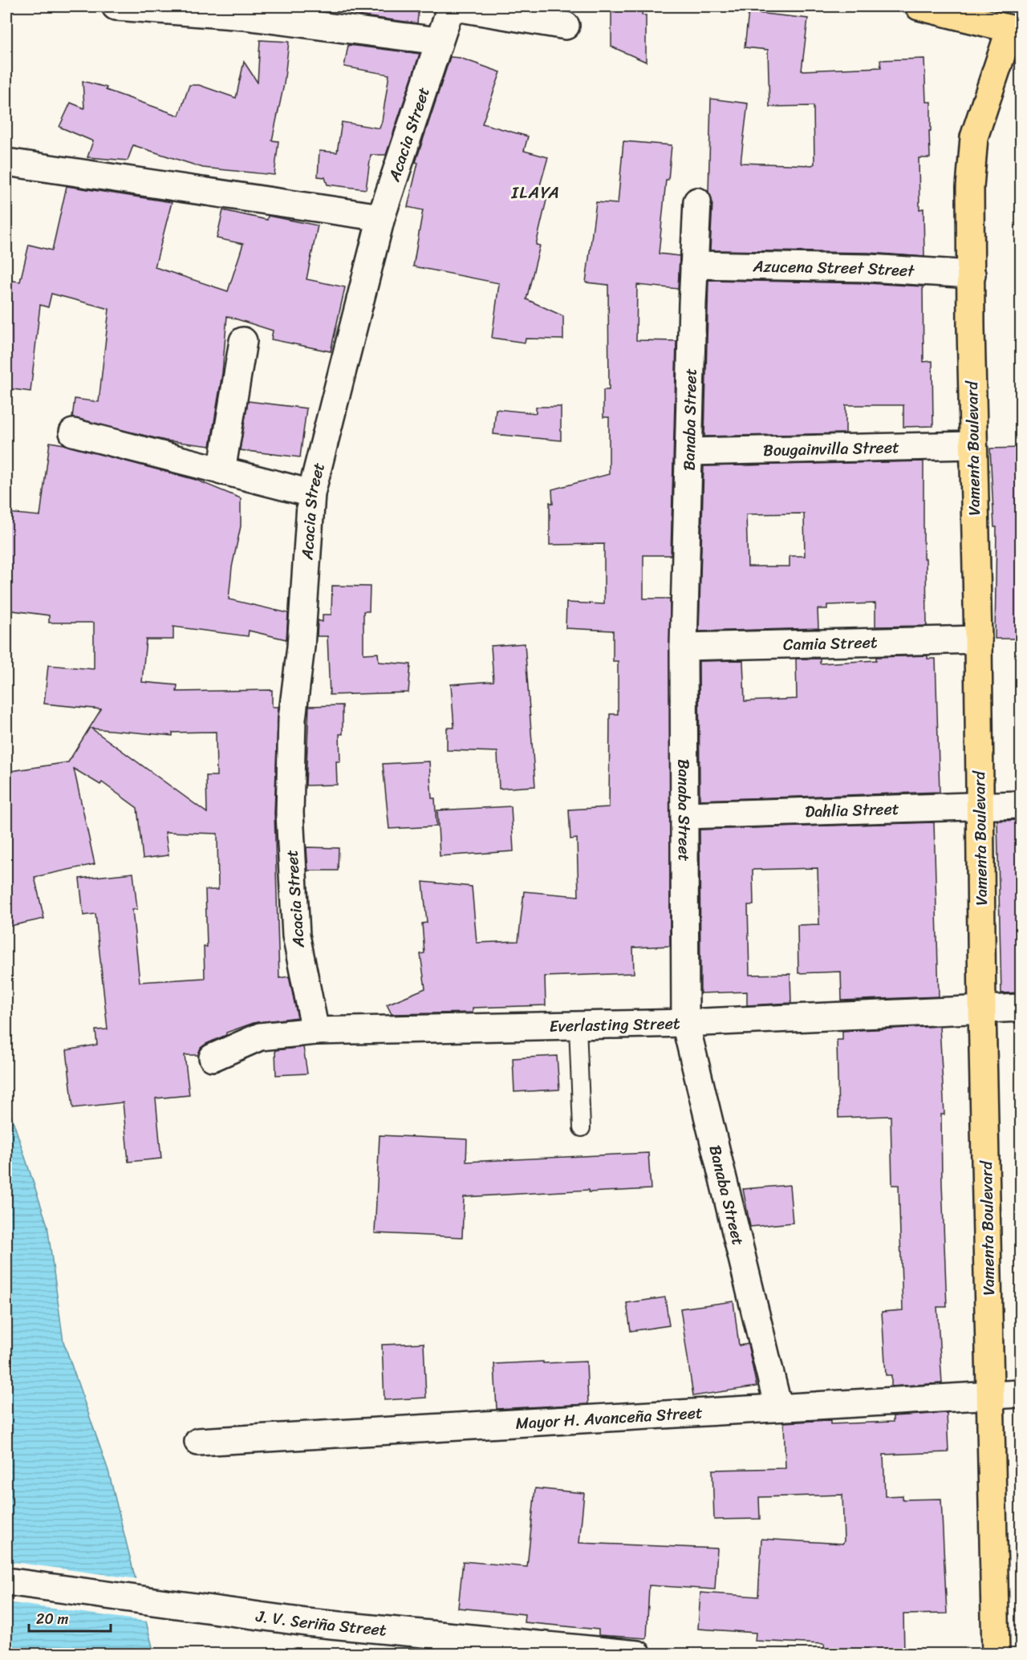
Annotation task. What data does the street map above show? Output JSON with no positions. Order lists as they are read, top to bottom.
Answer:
{
  "streets": {
    "main road": ["Vamenta Boulevard"],
    "street": [
      "Acacia Street",
      "Azucena Street Street",
      "Banaba Street",
      "Bougainvilla Street",
      "Camia Street",
      "Dahlia Street",
      "Everlasting Street",
      "Mayor H. Avanceña Street",
      "J. V. Seriña Street"
    ]
  },
  "crossings": [
    ["Acacia Street", "Everlasting Street"],
    ["Azucena Street Street", "Banaba Street"],
    ["Azucena Street Street", "Vamenta Boulevard"],
    ["Banaba Street", "Bougainvilla Street"],
    ["Banaba Street", "Camia Street"],
    ["Banaba Street", "Dahlia Street"],
    ["Banaba Street", "Everlasting Street"],
    ["Banaba Street", "Mayor H. Avanceña Street"],
    ["Bougainvilla Street", "Vamenta Boulevard"],
    ["Vamenta Boulevard", "Camia Street"],
    ["Vamenta Boulevard", "Dahlia Street"],
    ["Vamenta Boulevard", "Everlasting Street"],
    ["Vamenta Boulevard", "Mayor H. Avanceña Street"]
  ],
  "districts": ["ILAYA"],
  "scale_bar": "20 m"
}
